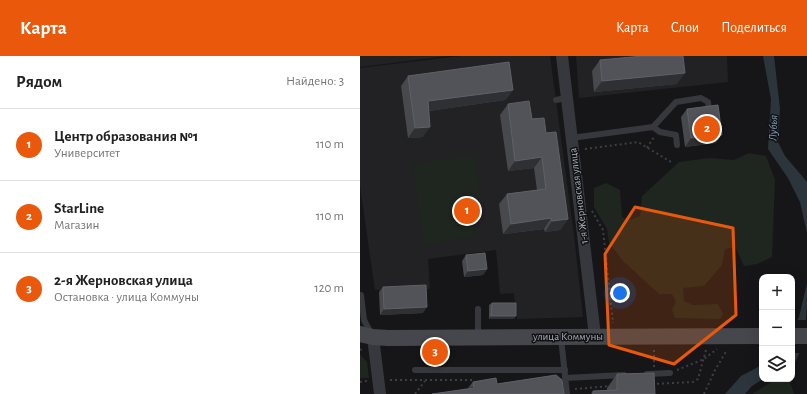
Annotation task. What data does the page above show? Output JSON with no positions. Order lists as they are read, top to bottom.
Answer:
{
  "streets": {
    "main road": ["улица Коммуны"],
    "street": ["1-я Жерновская улица"]
  },
  "crossings": [
    ["1-я Жерновская улица", "улица Коммуны"]
  ],
  "water": ["Лубья"],
  "page": {
    "header": "Карта",
    "nav": ["Карта", "Слои", "Поделиться"],
    "heading": ["Рядом", "Найдено: 3"],
    "list": [
      {
        "mark": "1",
        "name": "Центр образования №1",
        "note": "Университет",
        "value": "110 m"
      },
      {
        "mark": "2",
        "name": "StarLine",
        "note": "Магазин",
        "value": "110 m"
      },
      {
        "mark": "3",
        "name": "2-я Жерновская улица",
        "note": "Остановка · улица Коммуны",
        "value": "120 m"
      }
    ],
    "pins": ["2", "1", "3"],
    "map_buttons": ["+", "−"]
  }
}
